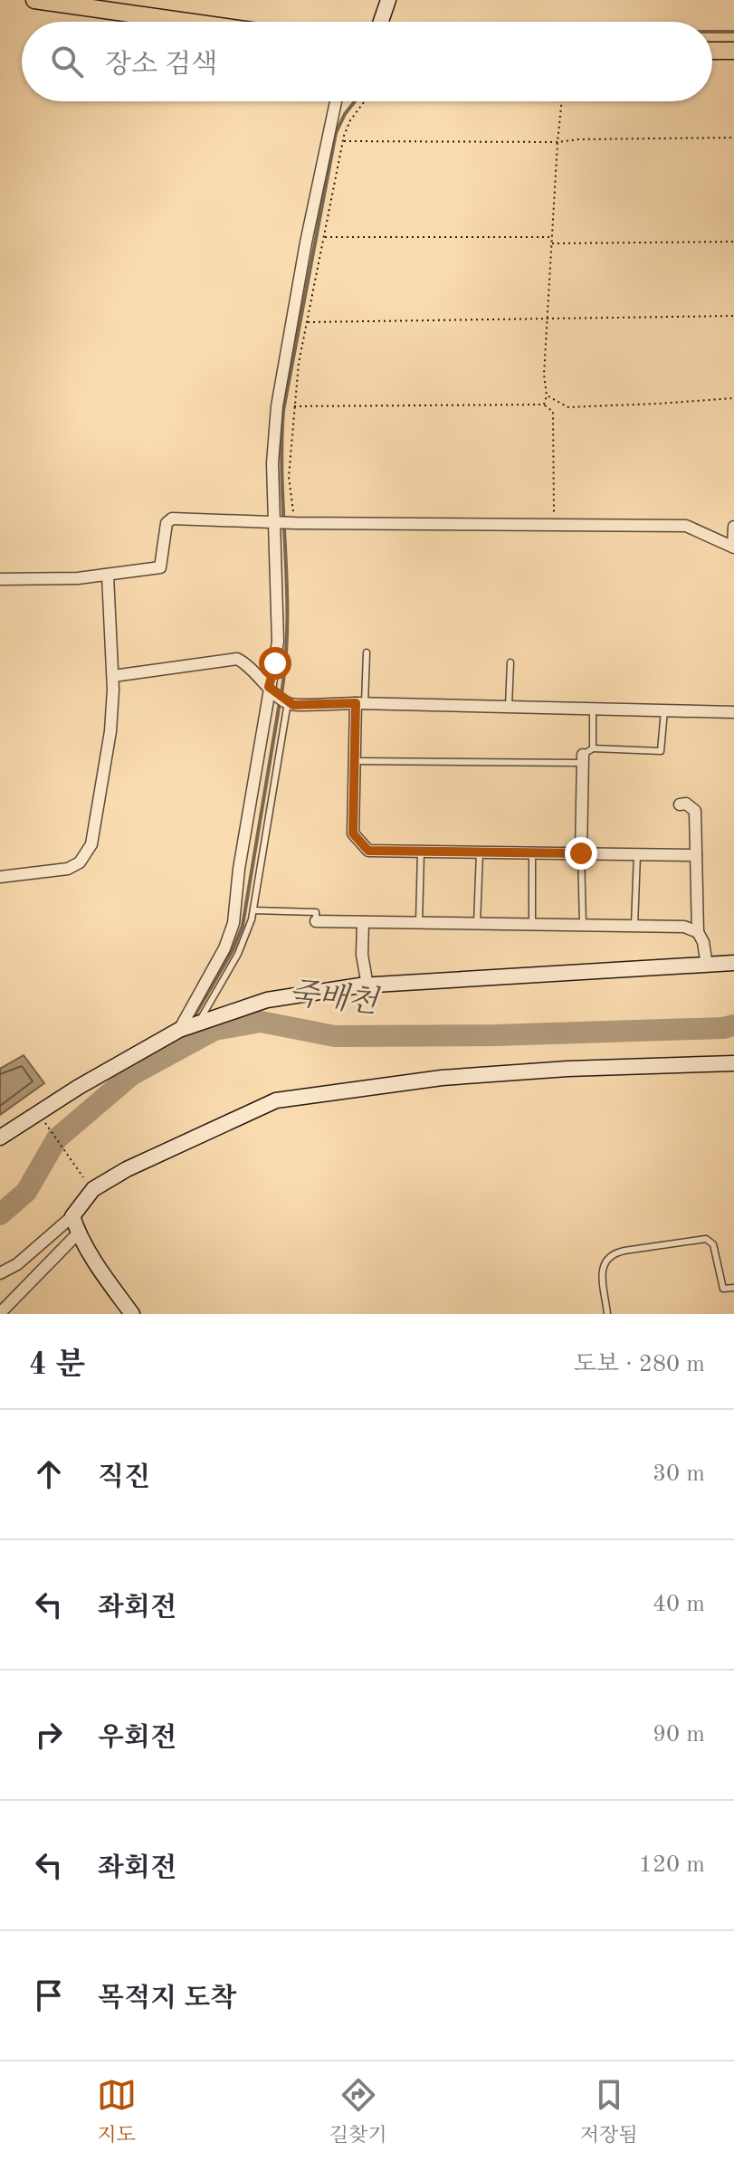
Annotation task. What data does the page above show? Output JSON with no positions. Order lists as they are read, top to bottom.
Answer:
{
  "water": ["죽배천"],
  "page": {
    "search": "장소 검색",
    "heading": ["4 분", "도보 · 280 m"],
    "list": [
      ["직진", "30 m"],
      ["좌회전", "40 m"],
      ["우회전", "90 m"],
      ["좌회전", "120 m"],
      "목적지 도착"
    ],
    "nav": ["지도", "길찾기", "저장됨"]
  }
}
